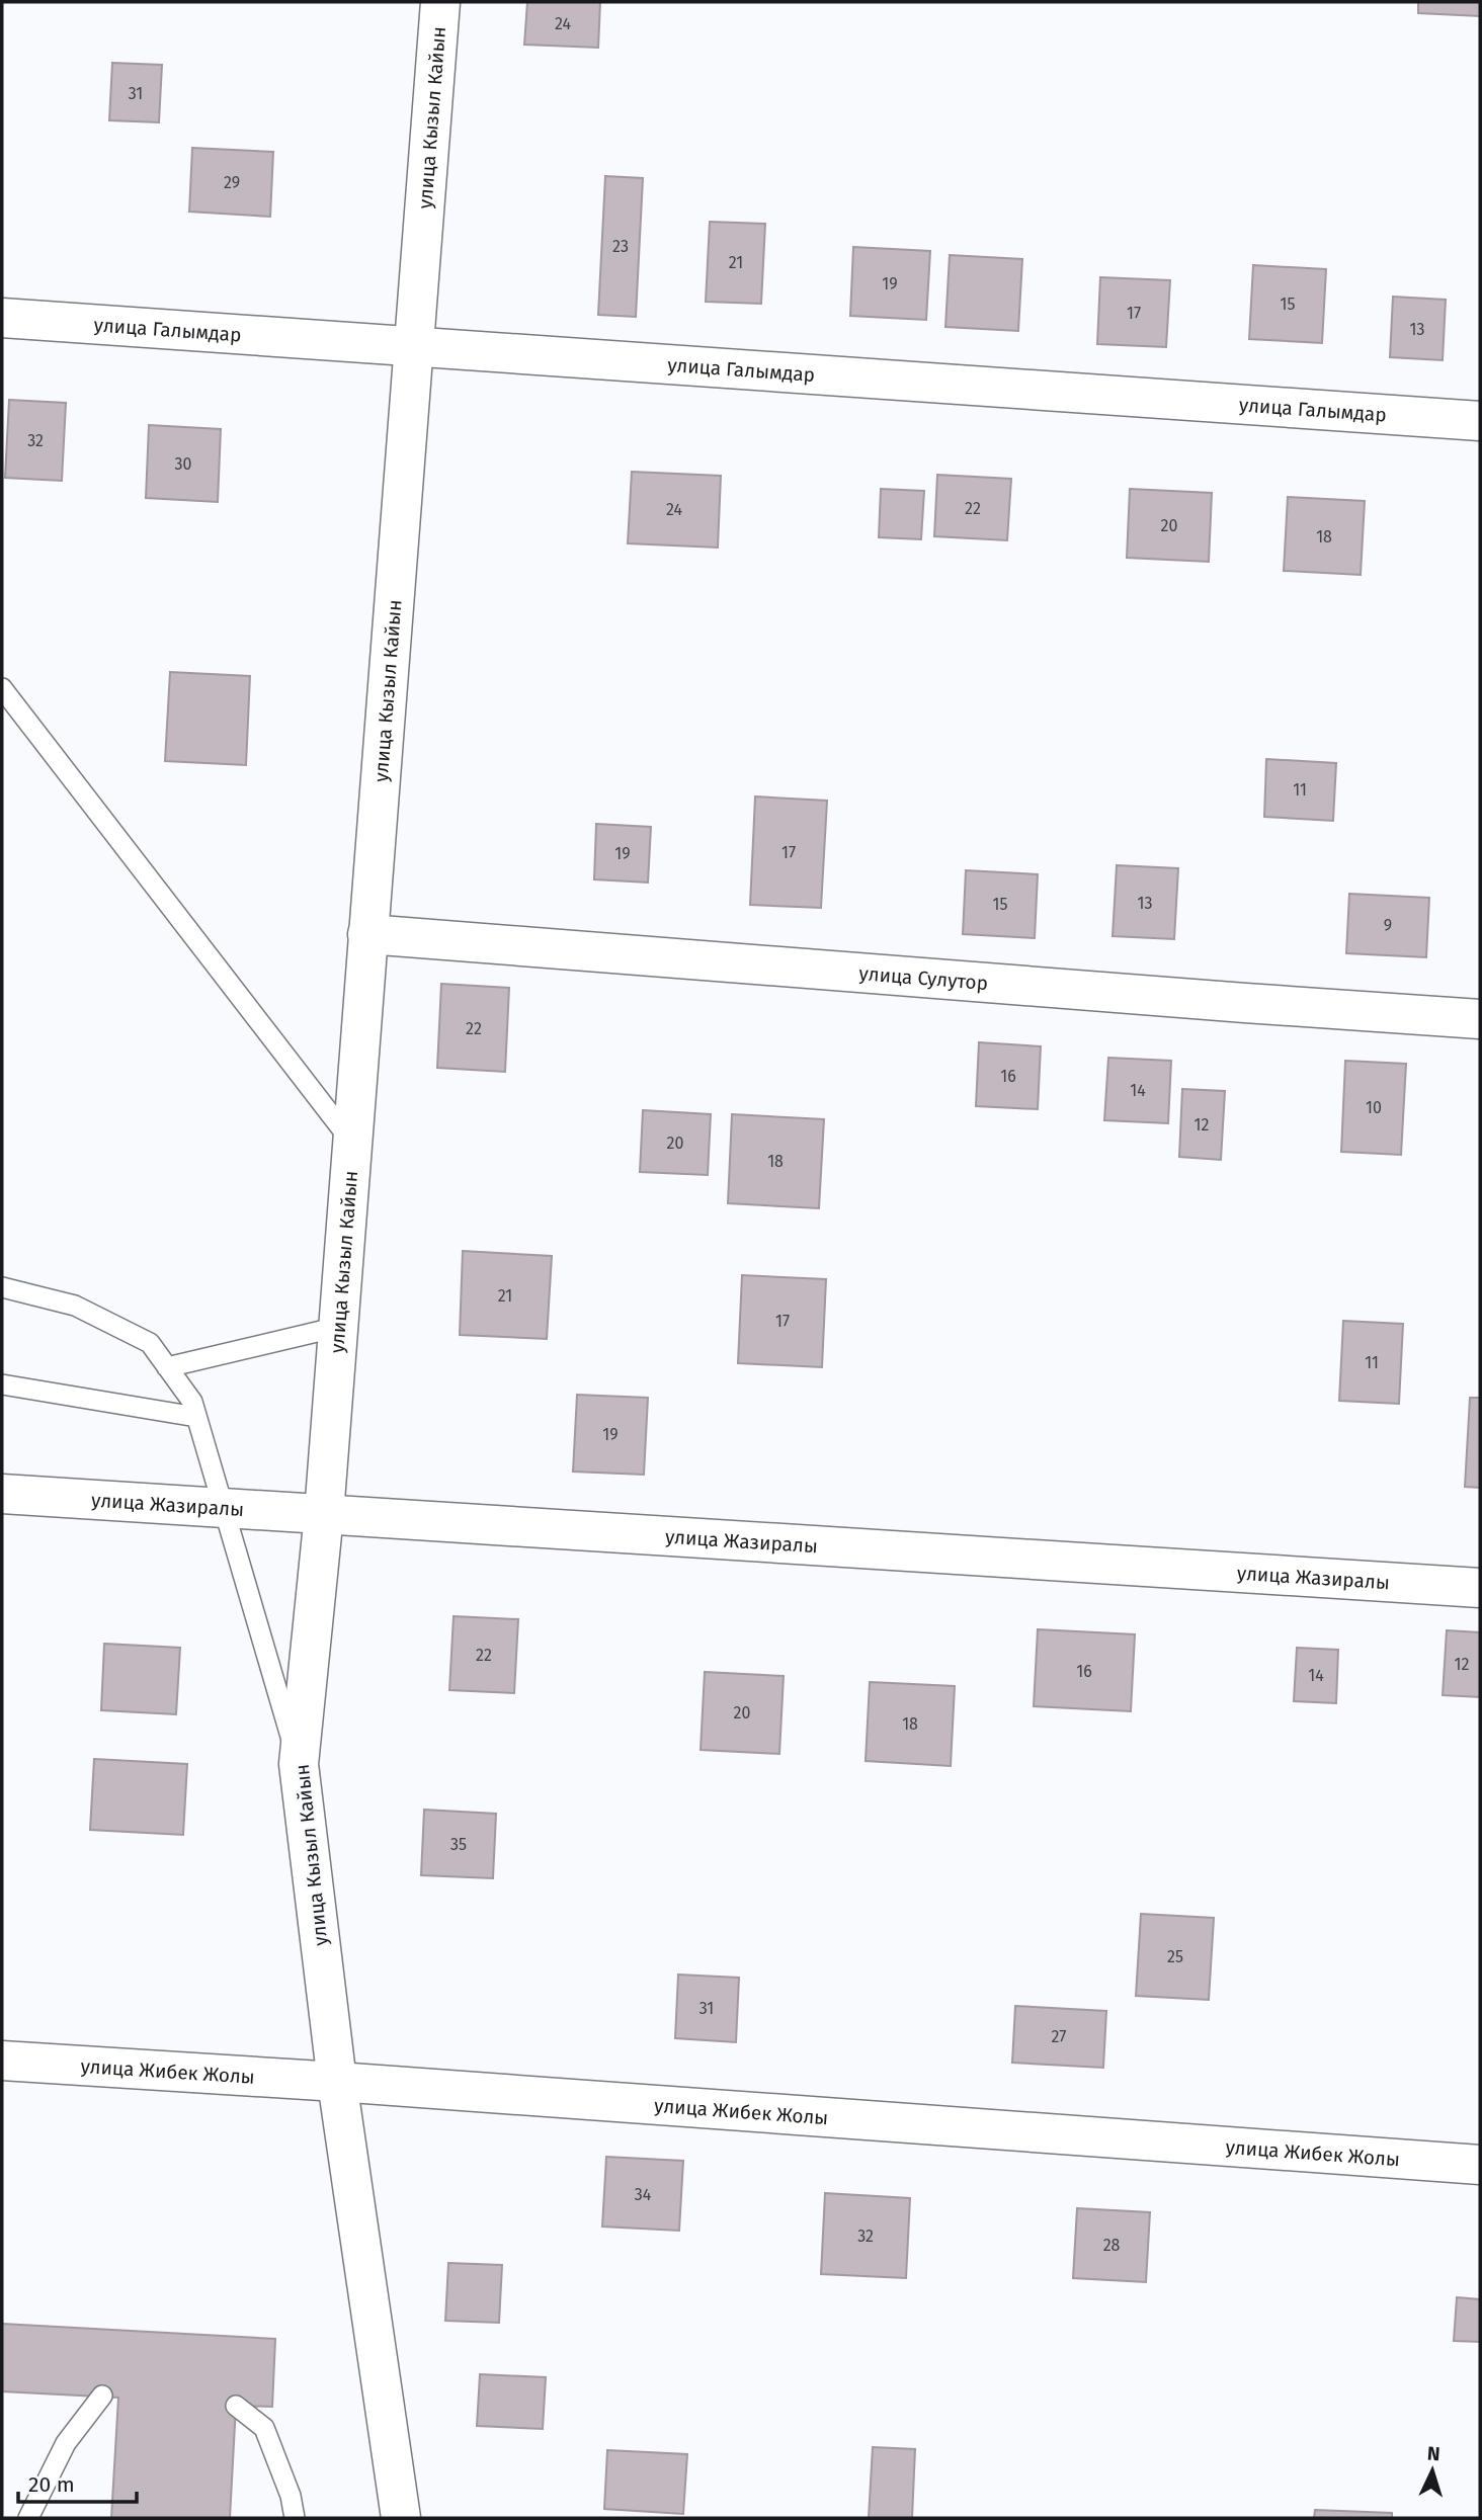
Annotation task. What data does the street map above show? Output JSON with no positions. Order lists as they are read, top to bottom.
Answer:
{
  "streets": {
    "street": [
      "улица Кызыл Кайын",
      "улица Галымдар",
      "улица Сулутор",
      "улица Жазиралы",
      "улица Жибек Жолы"
    ]
  },
  "crossings": [
    ["улица Кызыл Кайын", "улица Галымдар"],
    ["улица Кызыл Кайын", "улица Сулутор"],
    ["улица Кызыл Кайын", "улица Жазиралы"],
    ["улица Кызыл Кайын", "улица Жибек Жолы"]
  ],
  "house_numbers": [
    "24",
    "31",
    "29",
    "23",
    "21",
    "19",
    "15",
    "17",
    "13",
    "32",
    "30",
    "22",
    "24",
    "20",
    "18",
    "11",
    "17",
    "19",
    "13",
    "15",
    "9",
    "22",
    "16",
    "14",
    "10",
    "12",
    "20",
    "18",
    "21",
    "17",
    "11",
    "19",
    "22",
    "12",
    "16",
    "14",
    "20",
    "18",
    "35",
    "25",
    "31",
    "27",
    "34",
    "32",
    "28"
  ],
  "scale_bar": "20 m",
  "north": "top"
}
